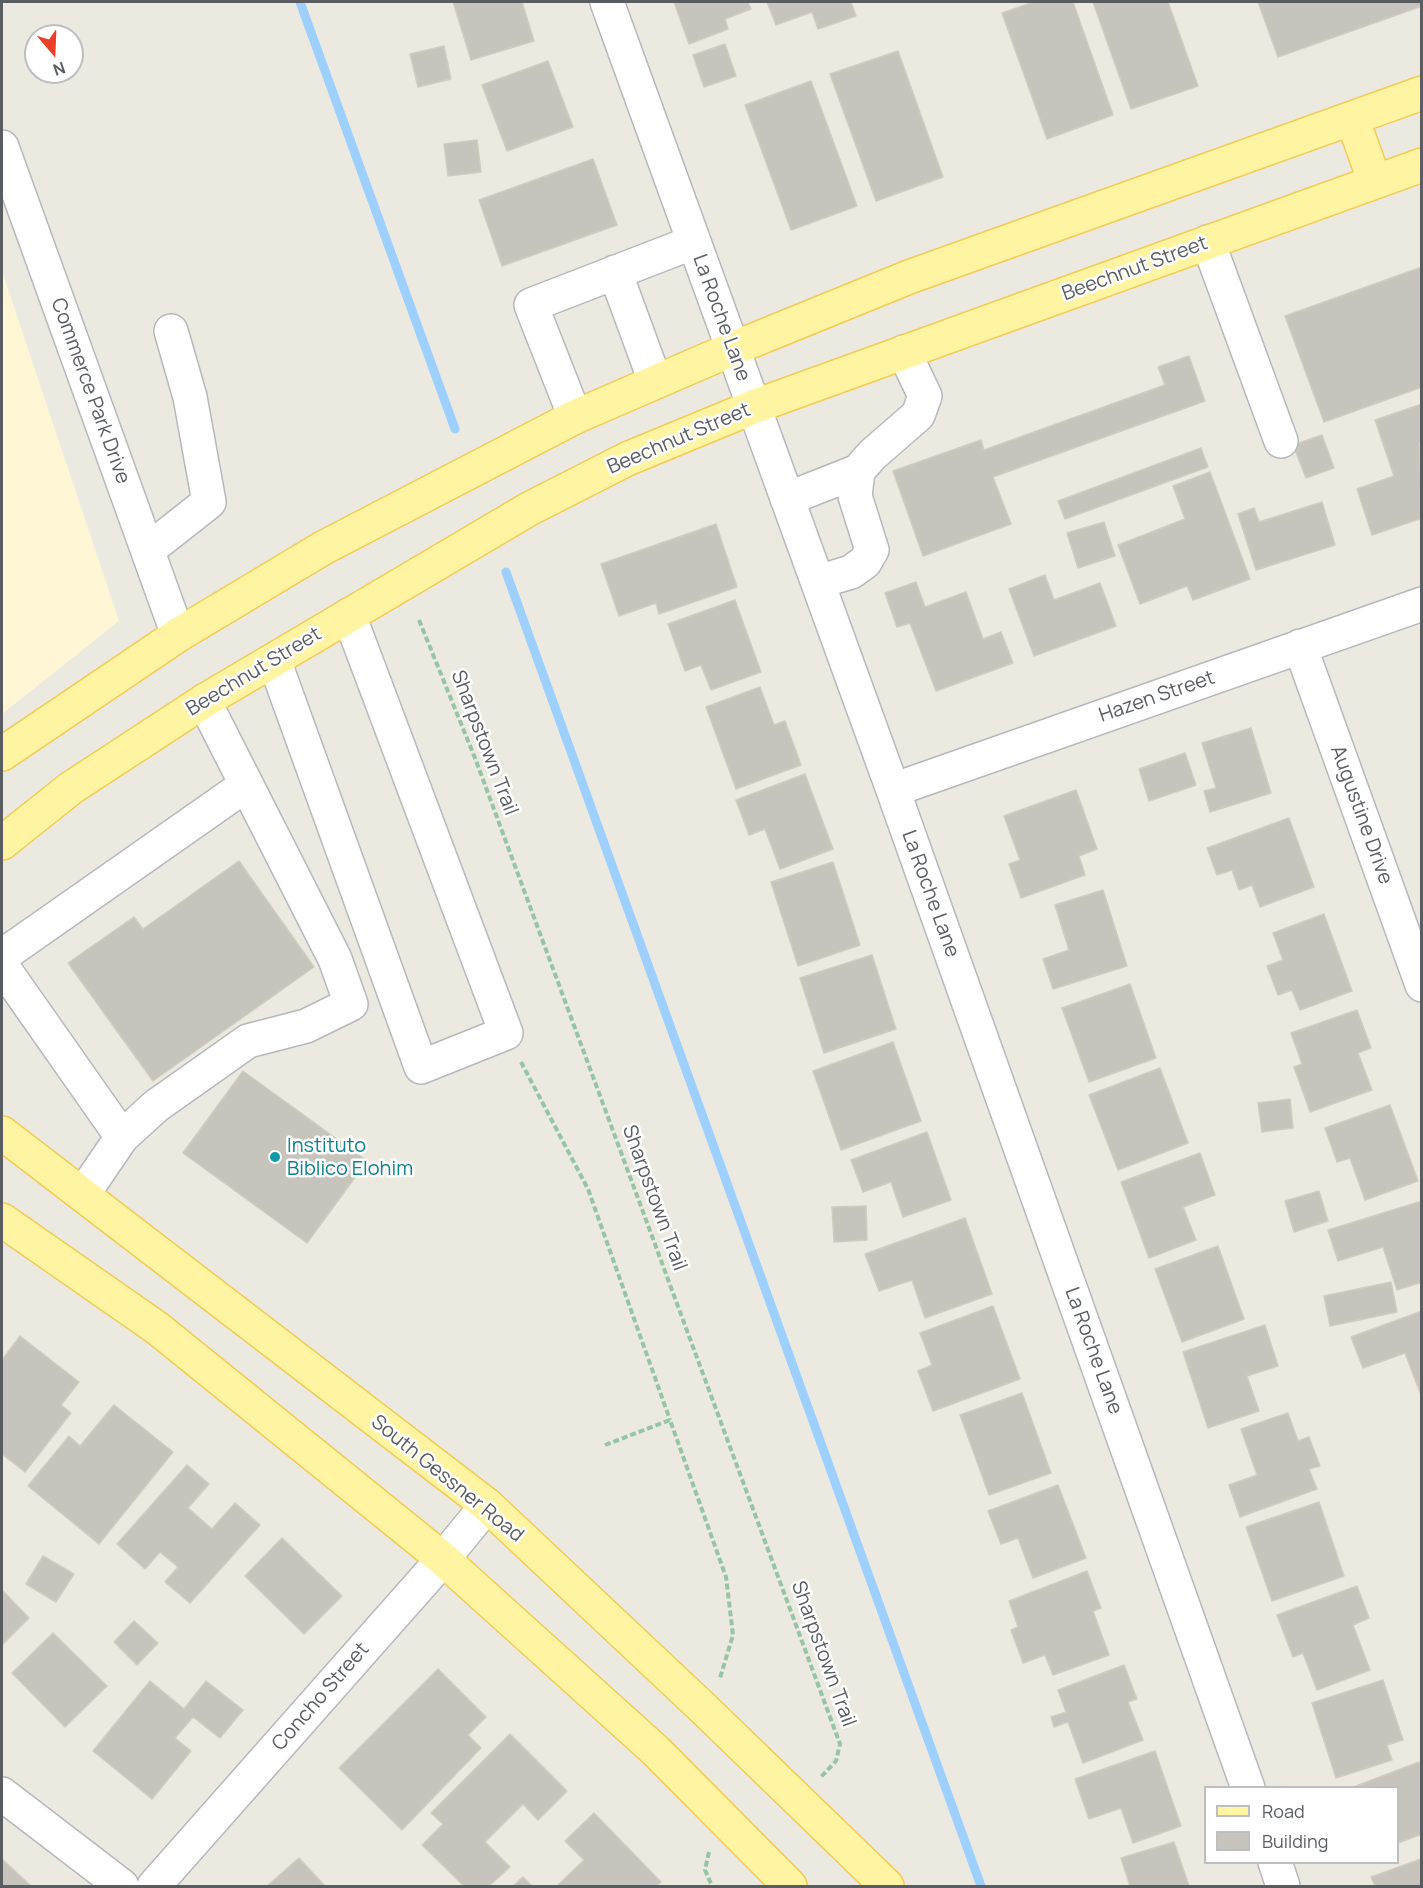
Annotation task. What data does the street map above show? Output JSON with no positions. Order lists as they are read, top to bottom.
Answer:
{
  "streets": {
    "main road": ["Beechnut Street", "South Gessner Road"],
    "street": [
      "La Roche Lane",
      "Commerce Park Drive",
      "Hazen Street",
      "Augustine Drive",
      "Concho Street"
    ],
    "path": ["Sharpstown Trail"]
  },
  "crossings": [
    ["Beechnut Street", "La Roche Lane"],
    ["La Roche Lane", "Hazen Street"],
    ["Hazen Street", "Augustine Drive"],
    ["South Gessner Road", "Concho Street"]
  ],
  "places": ["Instituto Biblico Elohim"],
  "legend": ["Road", "Building"],
  "north": "bottom"
}
